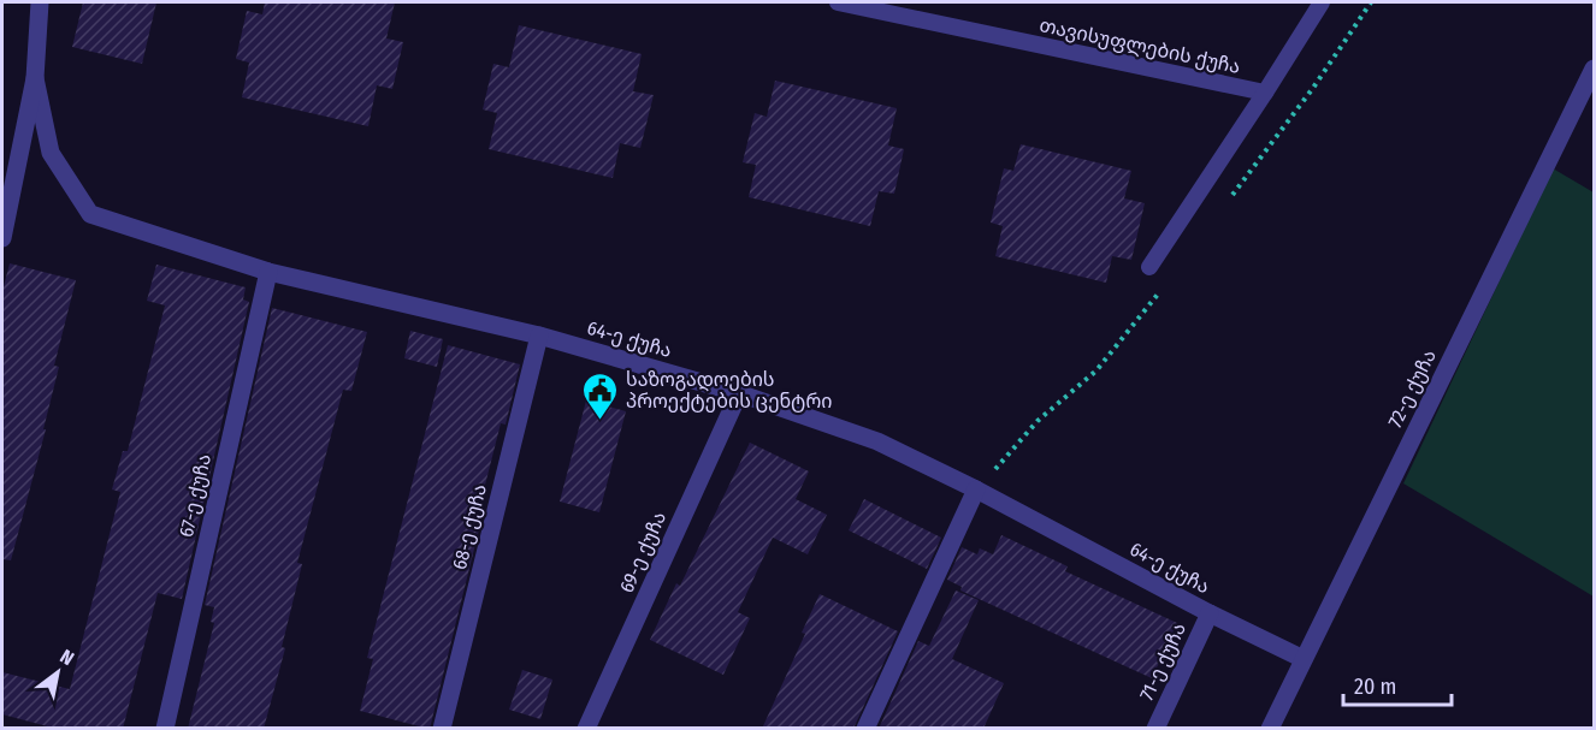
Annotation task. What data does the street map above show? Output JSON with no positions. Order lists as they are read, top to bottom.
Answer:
{
  "streets": {
    "street": [
      "64-ე ქუჩა",
      "72-ე ქუჩა",
      "67-ე ქუჩა",
      "68-ე ქუჩა",
      "69-ე ქუჩა",
      "71-ე ქუჩა"
    ],
    "lane": ["თავისუფლების ქუჩა"]
  },
  "crossings": [
    ["64-ე ქუჩა", "72-ე ქუჩა"],
    ["64-ე ქუჩა", "67-ე ქუჩა"],
    ["64-ე ქუჩა", "68-ე ქუჩა"],
    ["64-ე ქუჩა", "69-ე ქუჩა"],
    ["64-ე ქუჩა", "71-ე ქუჩა"]
  ],
  "places": {
    "public building": ["საზოგადოების პროექტების ცენტრი"]
  },
  "scale_bar": "20 m",
  "north": "top right"
}
